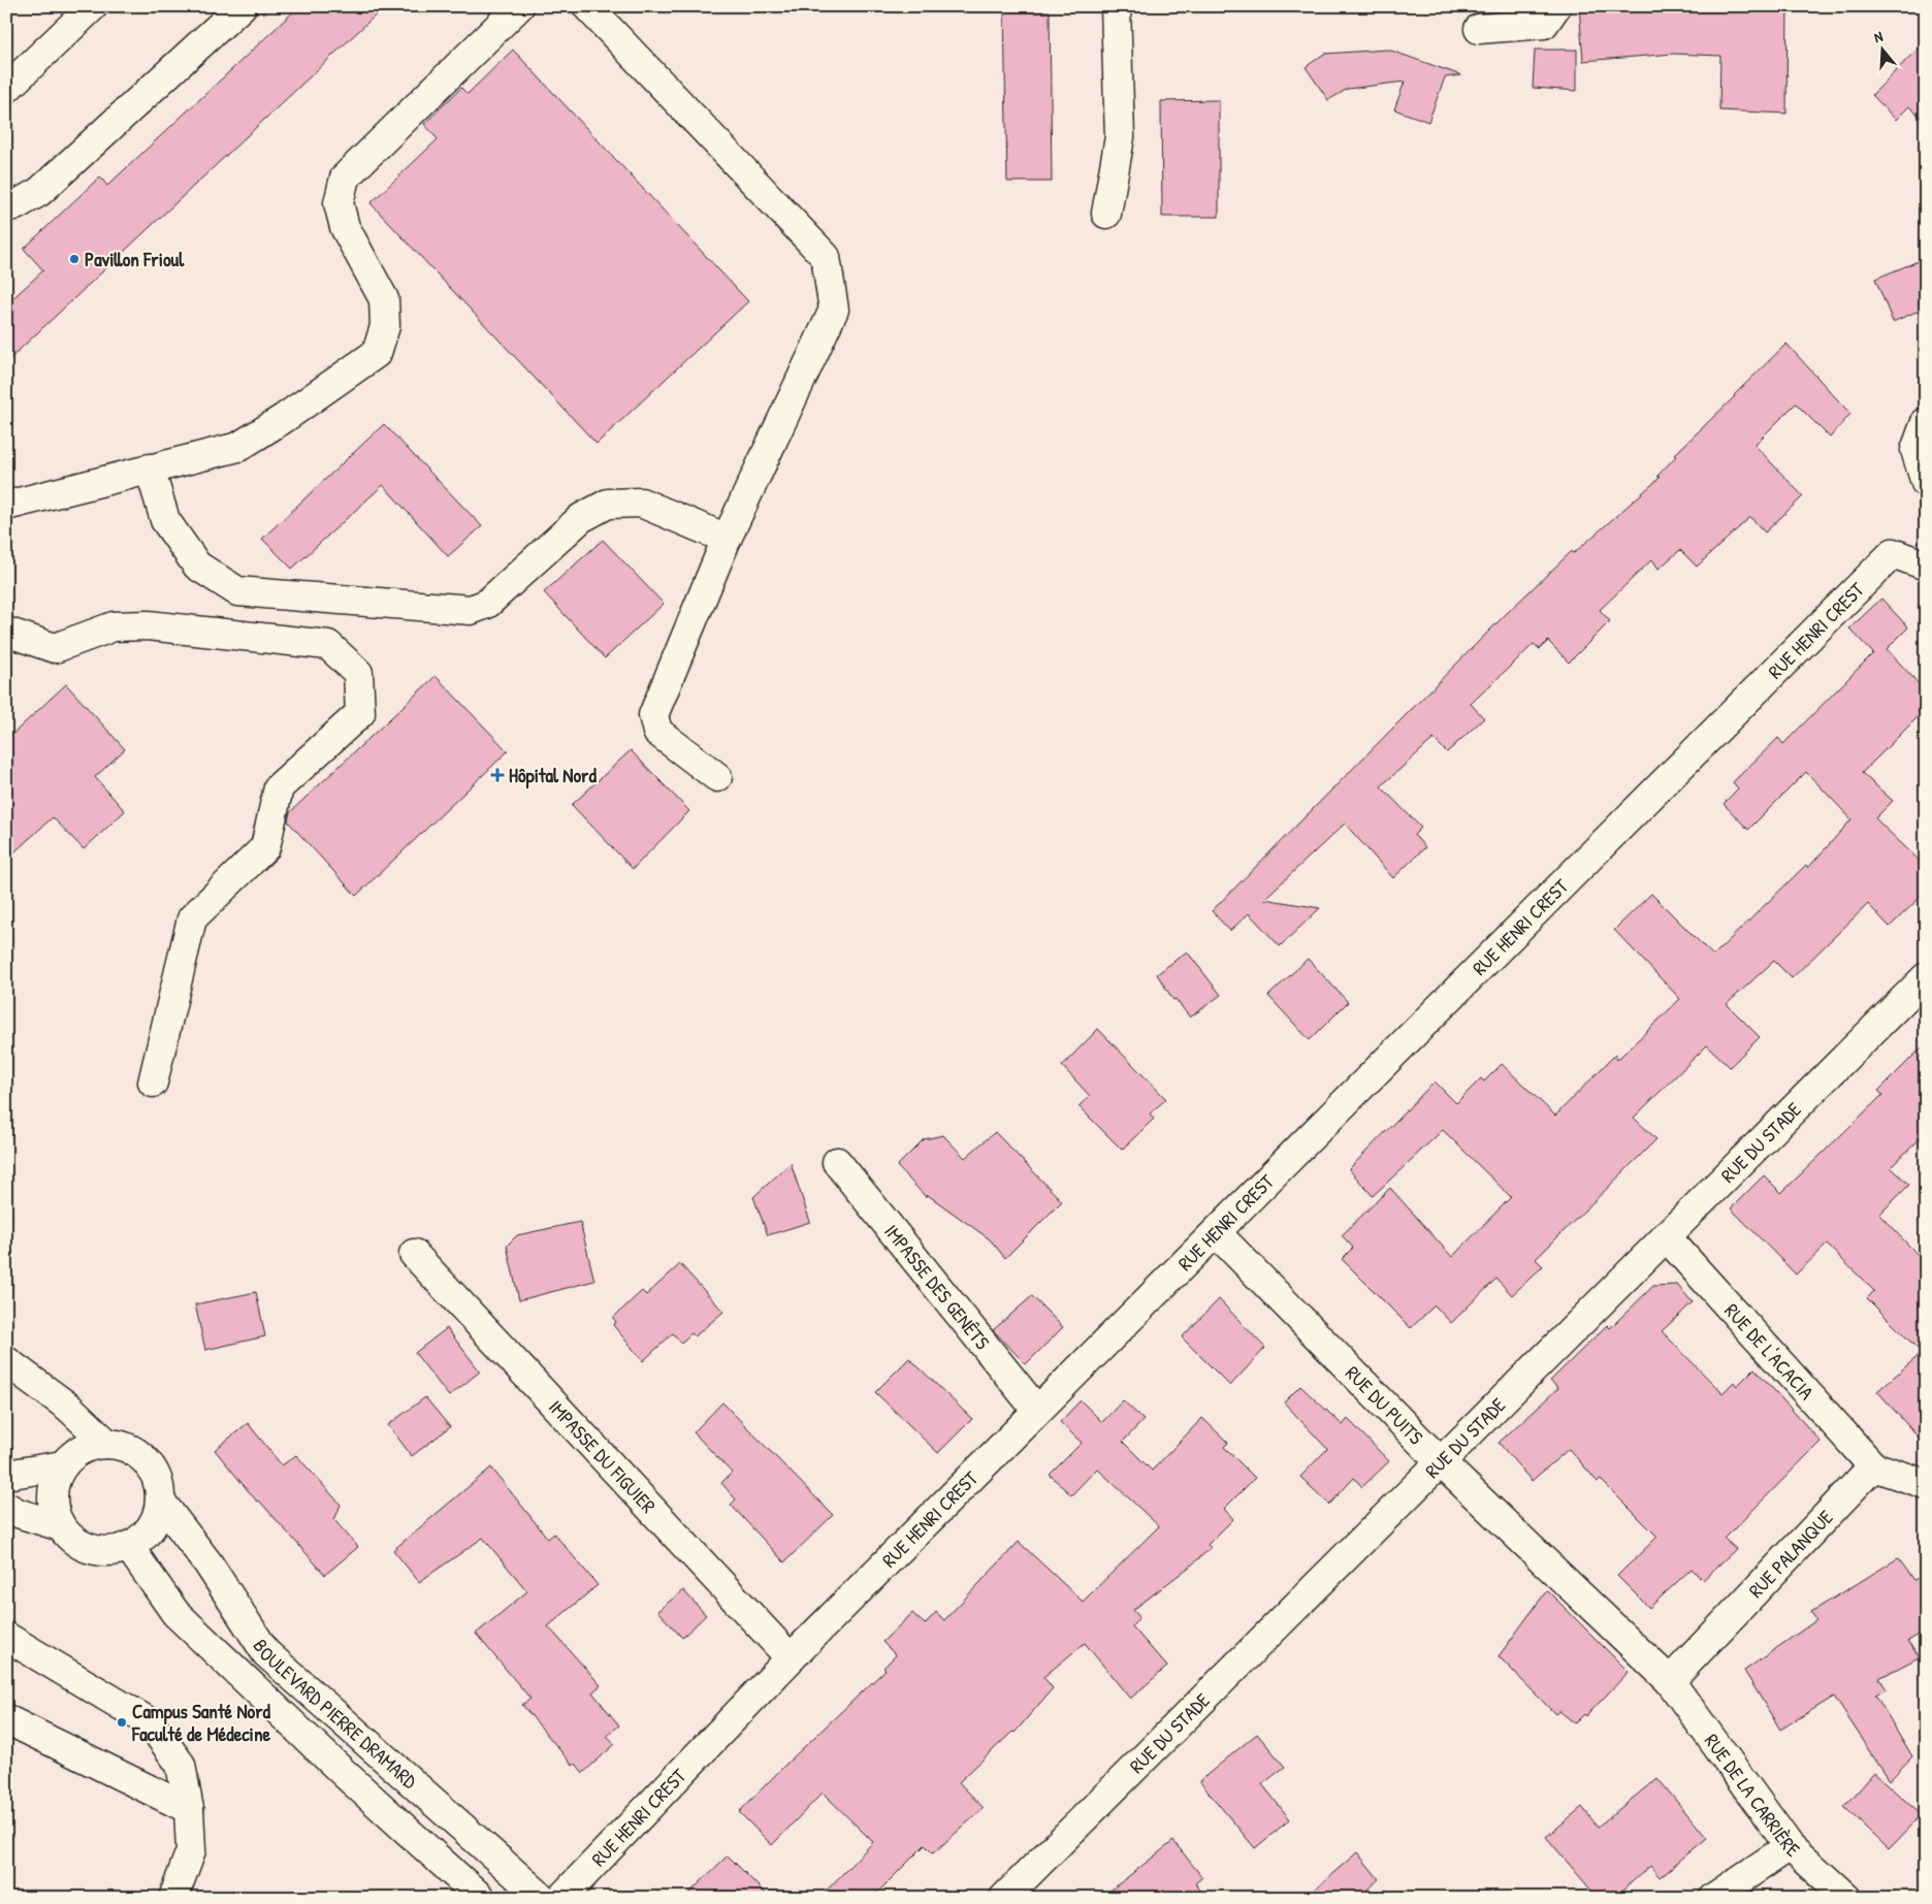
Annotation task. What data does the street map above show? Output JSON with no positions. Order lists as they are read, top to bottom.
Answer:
{
  "streets": {
    "street": [
      "RUE HENRI CREST",
      "RUE DU STADE",
      "IMPASSE DES GENÊTS",
      "RUE DE L'ACACIA",
      "RUE DU PUITS",
      "IMPASSE DU FIGUIER",
      "RUE PALANQUE",
      "BOULEVARD PIERRE DRAMARD",
      "RUE DE LA CARRIÈRE"
    ]
  },
  "crossings": [
    ["RUE HENRI CREST", "IMPASSE DES GENÊTS"],
    ["RUE HENRI CREST", "RUE DU PUITS"],
    ["RUE HENRI CREST", "IMPASSE DU FIGUIER"],
    ["RUE DU STADE", "RUE DE L'ACACIA"],
    ["RUE DU STADE", "RUE DU PUITS"],
    ["RUE DE L'ACACIA", "RUE PALANQUE"],
    ["RUE DU PUITS", "RUE PALANQUE"],
    ["RUE DU PUITS", "RUE DE LA CARRIÈRE"],
    ["RUE PALANQUE", "RUE DE LA CARRIÈRE"]
  ],
  "places": {
    "other": ["Pavillon Frioul", "Campus Santé Nord Faculté de Médecine"],
    "health": ["Hôpital Nord"]
  },
  "north": "top"
}
